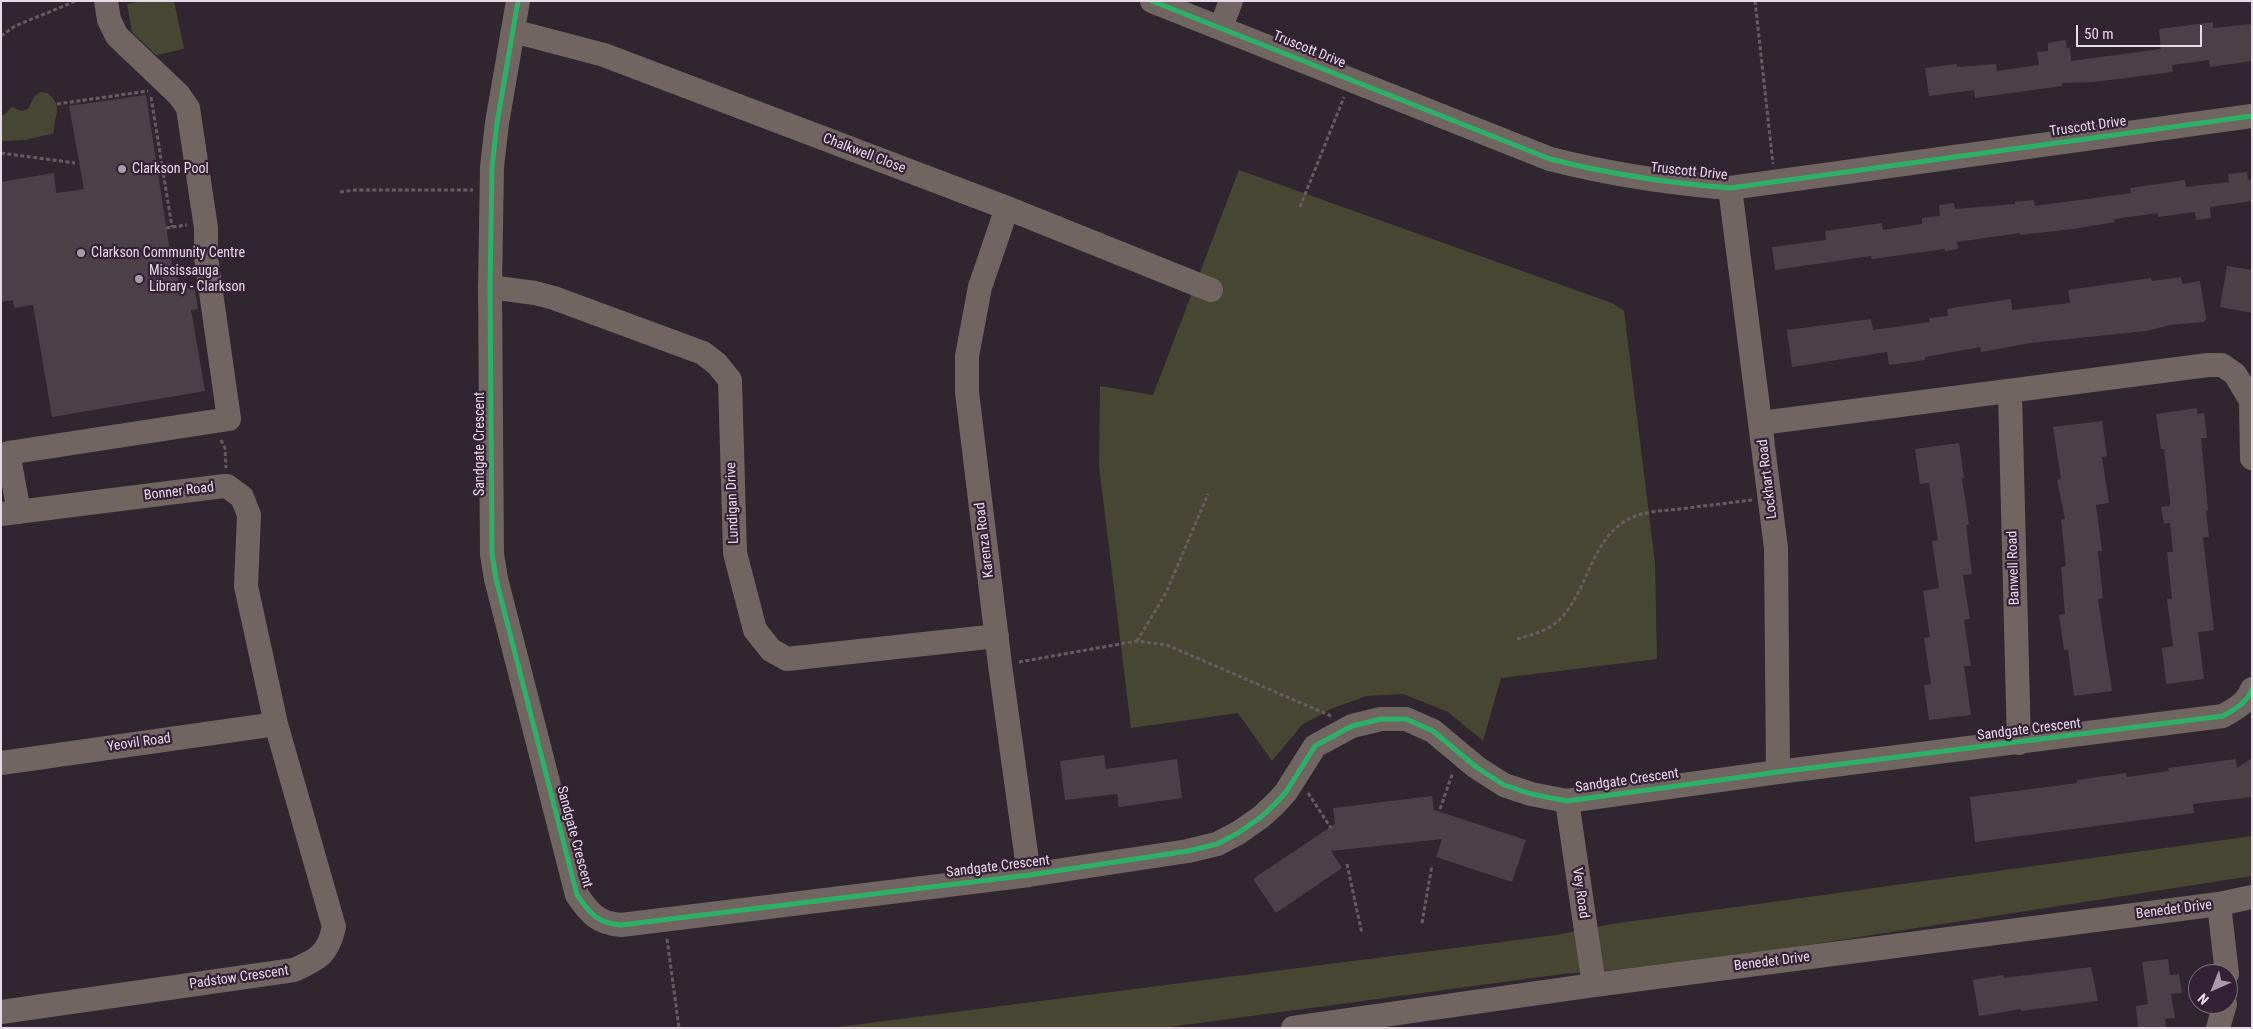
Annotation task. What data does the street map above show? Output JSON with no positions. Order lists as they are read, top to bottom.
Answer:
{
  "streets": {
    "street": [
      "Truscott Drive",
      "Chalkwell Close",
      "Sandgate Crescent",
      "Lockhart Road",
      "Bonner Road",
      "Lundigan Drive",
      "Karenza Road",
      "Banwell Road",
      "Yeovil Road",
      "Vey Road",
      "Benedet Drive",
      "Padstow Crescent"
    ]
  },
  "crossings": [
    ["Truscott Drive", "Lockhart Road"],
    ["Chalkwell Close", "Sandgate Crescent"],
    ["Chalkwell Close", "Karenza Road"],
    ["Sandgate Crescent", "Lockhart Road"],
    ["Sandgate Crescent", "Lundigan Drive"],
    ["Sandgate Crescent", "Karenza Road"],
    ["Sandgate Crescent", "Banwell Road"],
    ["Sandgate Crescent", "Vey Road"],
    ["Bonner Road", "Yeovil Road"],
    ["Bonner Road", "Padstow Crescent"],
    ["Lundigan Drive", "Karenza Road"],
    ["Yeovil Road", "Padstow Crescent"],
    ["Vey Road", "Benedet Drive"]
  ],
  "places": ["Clarkson Pool", "Clarkson Community Centre", "Mississauga Library - Clarkson"],
  "scale_bar": "50 m",
  "north": "bottom left"
}
